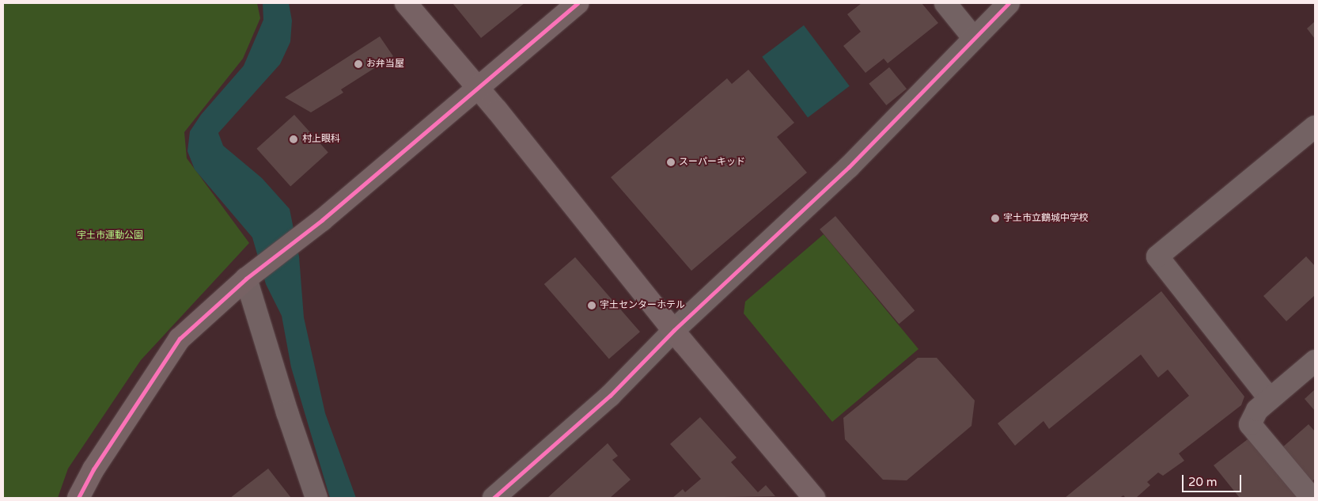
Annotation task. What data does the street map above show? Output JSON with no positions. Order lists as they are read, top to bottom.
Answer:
{
  "parks": ["宇土市運動公園"],
  "places": [
    "お弁当屋",
    "村上眼科",
    "スーパーキッド",
    "宇土市立鶴城中学校",
    "宇土センターホテル"
  ],
  "scale_bar": "20 m"
}
